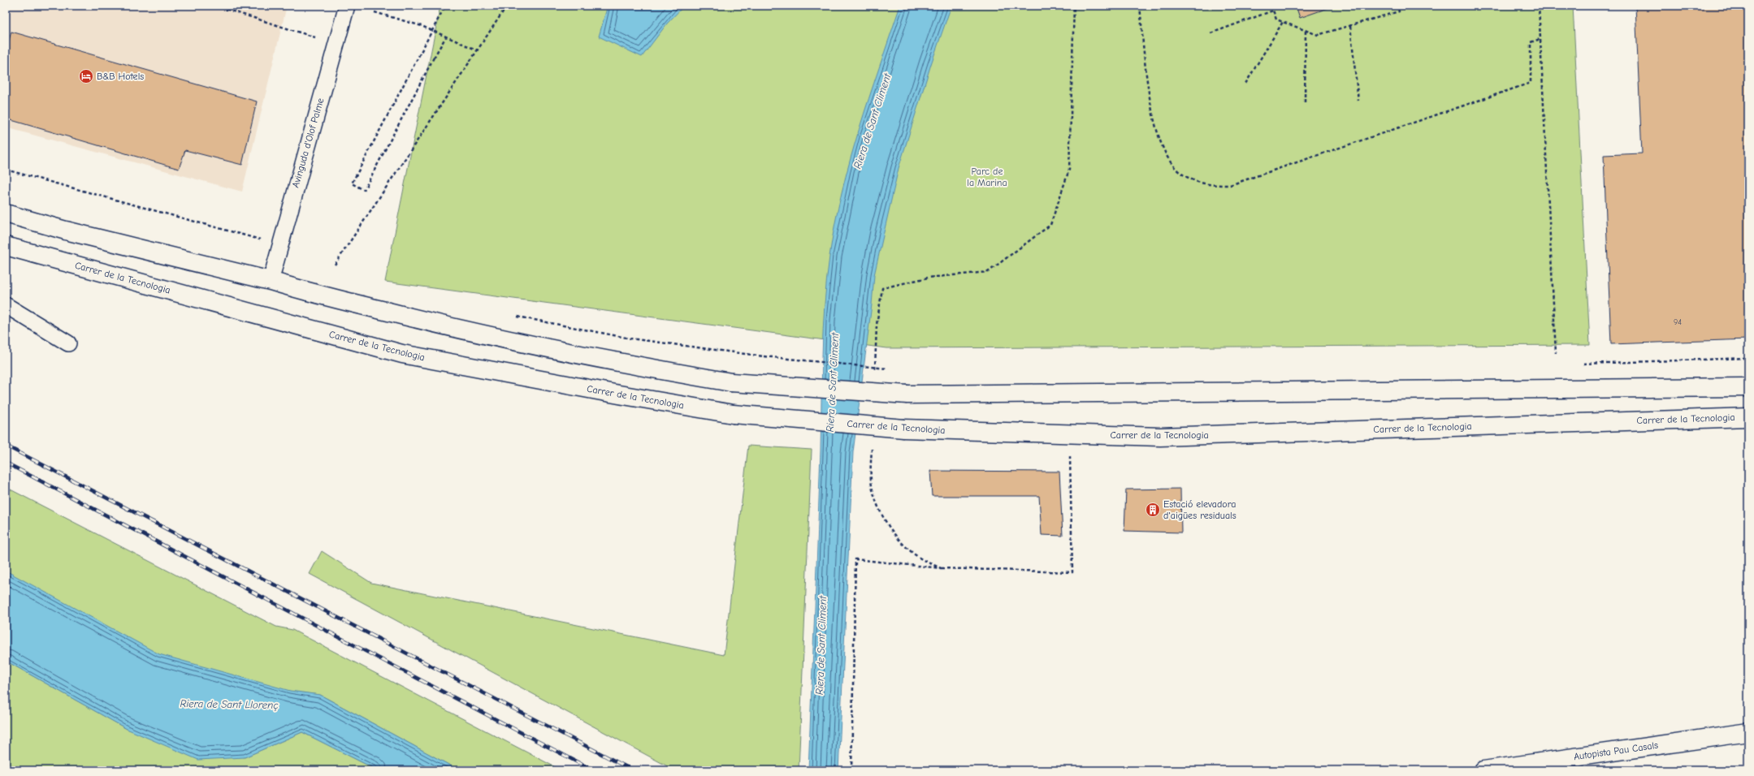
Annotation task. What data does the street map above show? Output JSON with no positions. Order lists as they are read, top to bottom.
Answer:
{
  "streets": {
    "main road": ["Carrer de la Tecnologia", "Autopista Pau Casals"],
    "lane": ["Avinguda d'Olof Palme"]
  },
  "water": ["Riera de Sant Climent", "Riera de Sant Llorenç"],
  "parks": ["Parc de la Marina"],
  "places": {
    "hotel": ["B&B Hotels"],
    "building": ["Estació elevadora d'aigües residuals"]
  },
  "house_numbers": ["94"]
}
